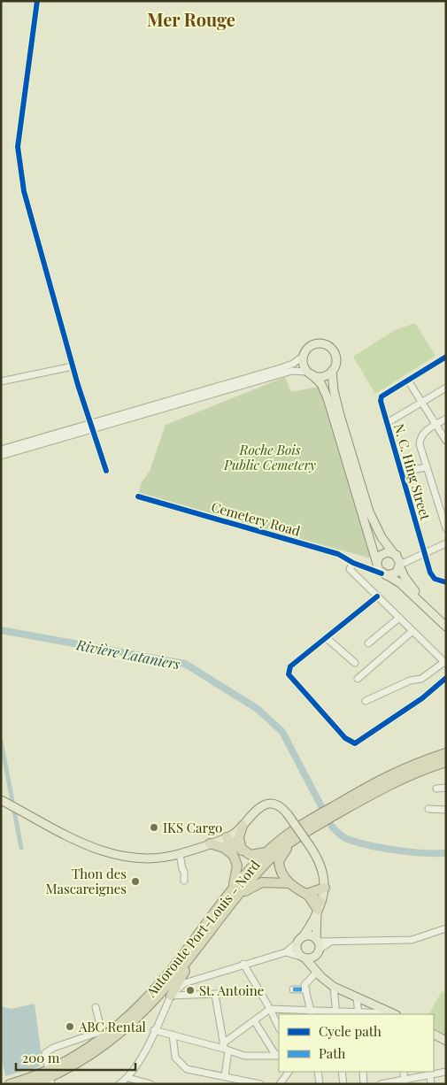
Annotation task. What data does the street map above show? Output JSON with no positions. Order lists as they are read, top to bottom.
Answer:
{
  "streets": {
    "highway": ["Autoroute Port-Louis - Nord"],
    "street": ["N. C. Hing Street", "Cemetery Road"]
  },
  "districts": ["Mer Rouge"],
  "water": ["Rivière Lataniers"],
  "parks": ["Roche Bois Public Cemetery"],
  "places": [
    "IKS Cargo",
    "Thon des Mascareignes",
    "St. Antoine",
    "ABC Rental"
  ],
  "legend": ["Cycle path", "Path"],
  "scale_bar": "200 m"
}
